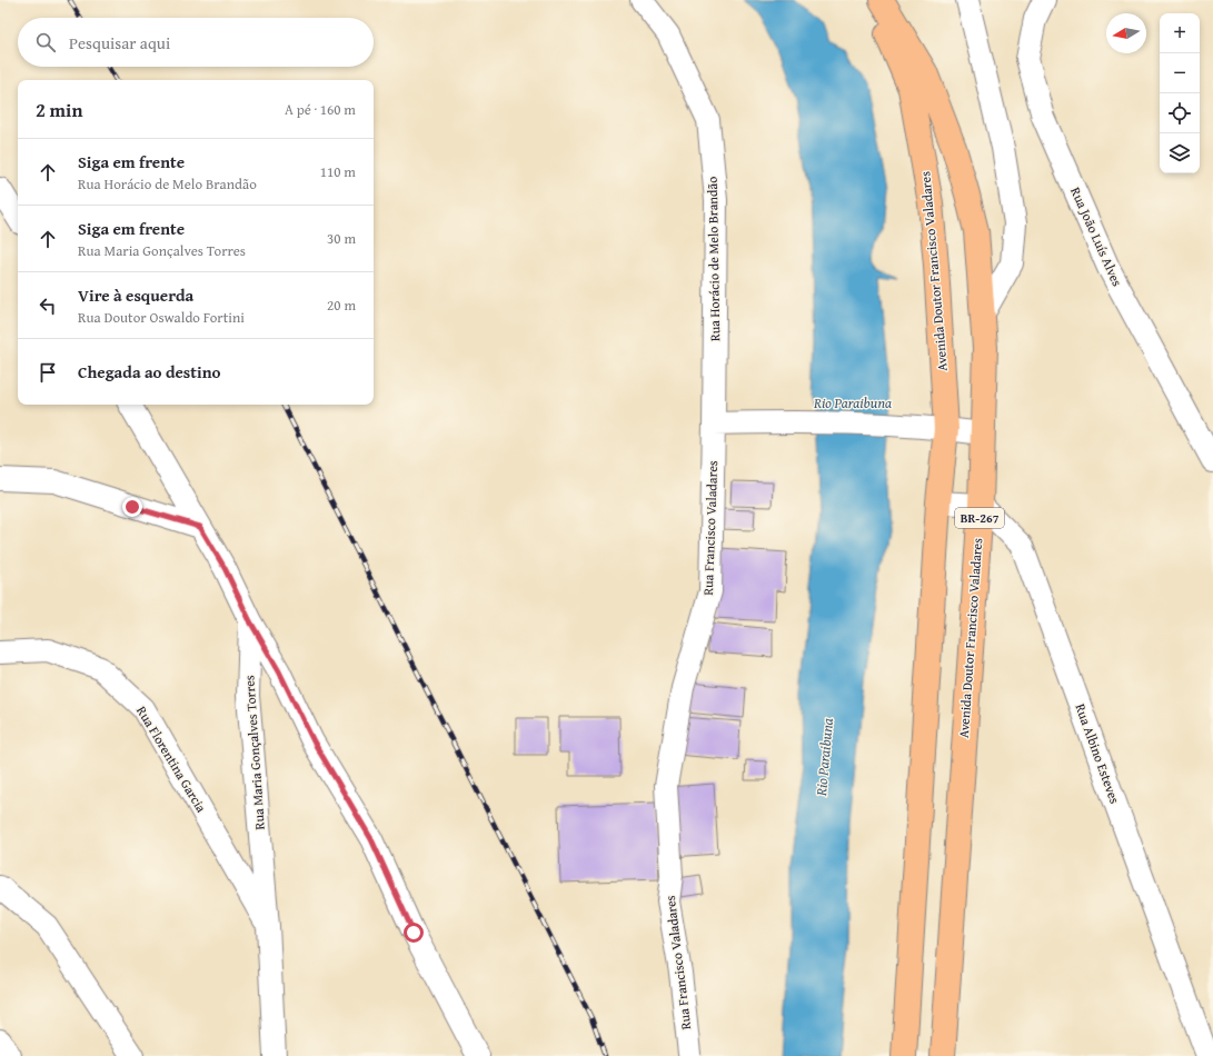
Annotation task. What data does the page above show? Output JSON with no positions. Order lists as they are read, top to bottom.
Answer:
{
  "streets": {
    "highway": ["Avenida Doutor Francisco Valadares", "BR-267"],
    "street": [
      "Rua João Luís Alves",
      "Rua Horácio de Melo Brandão",
      "Rua Francisco Valadares",
      "Rua Maria Gonçalves Torres",
      "Rua Albino Esteves",
      "Rua Florentina Garcia"
    ]
  },
  "crossings": [
    ["Rua Horácio de Melo Brandão", "Rua Francisco Valadares"],
    ["Avenida Doutor Francisco Valadares", "Rua Albino Esteves"],
    ["Rua Maria Gonçalves Torres", "Rua Florentina Garcia"]
  ],
  "water": ["Rio Paraibuna"],
  "north": "left",
  "page": {
    "map_buttons": ["+", "−"],
    "search": "Pesquisar aqui",
    "heading": ["2 min", "A pé · 160 m"],
    "list": [
      ["Siga em frente", "Rua Horácio de Melo Brandão", "110 m"],
      ["Siga em frente", "Rua Maria Gonçalves Torres", "30 m"],
      ["Vire à esquerda", "Rua Doutor Oswaldo Fortini", "20 m"],
      "Chegada ao destino"
    ]
  }
}
